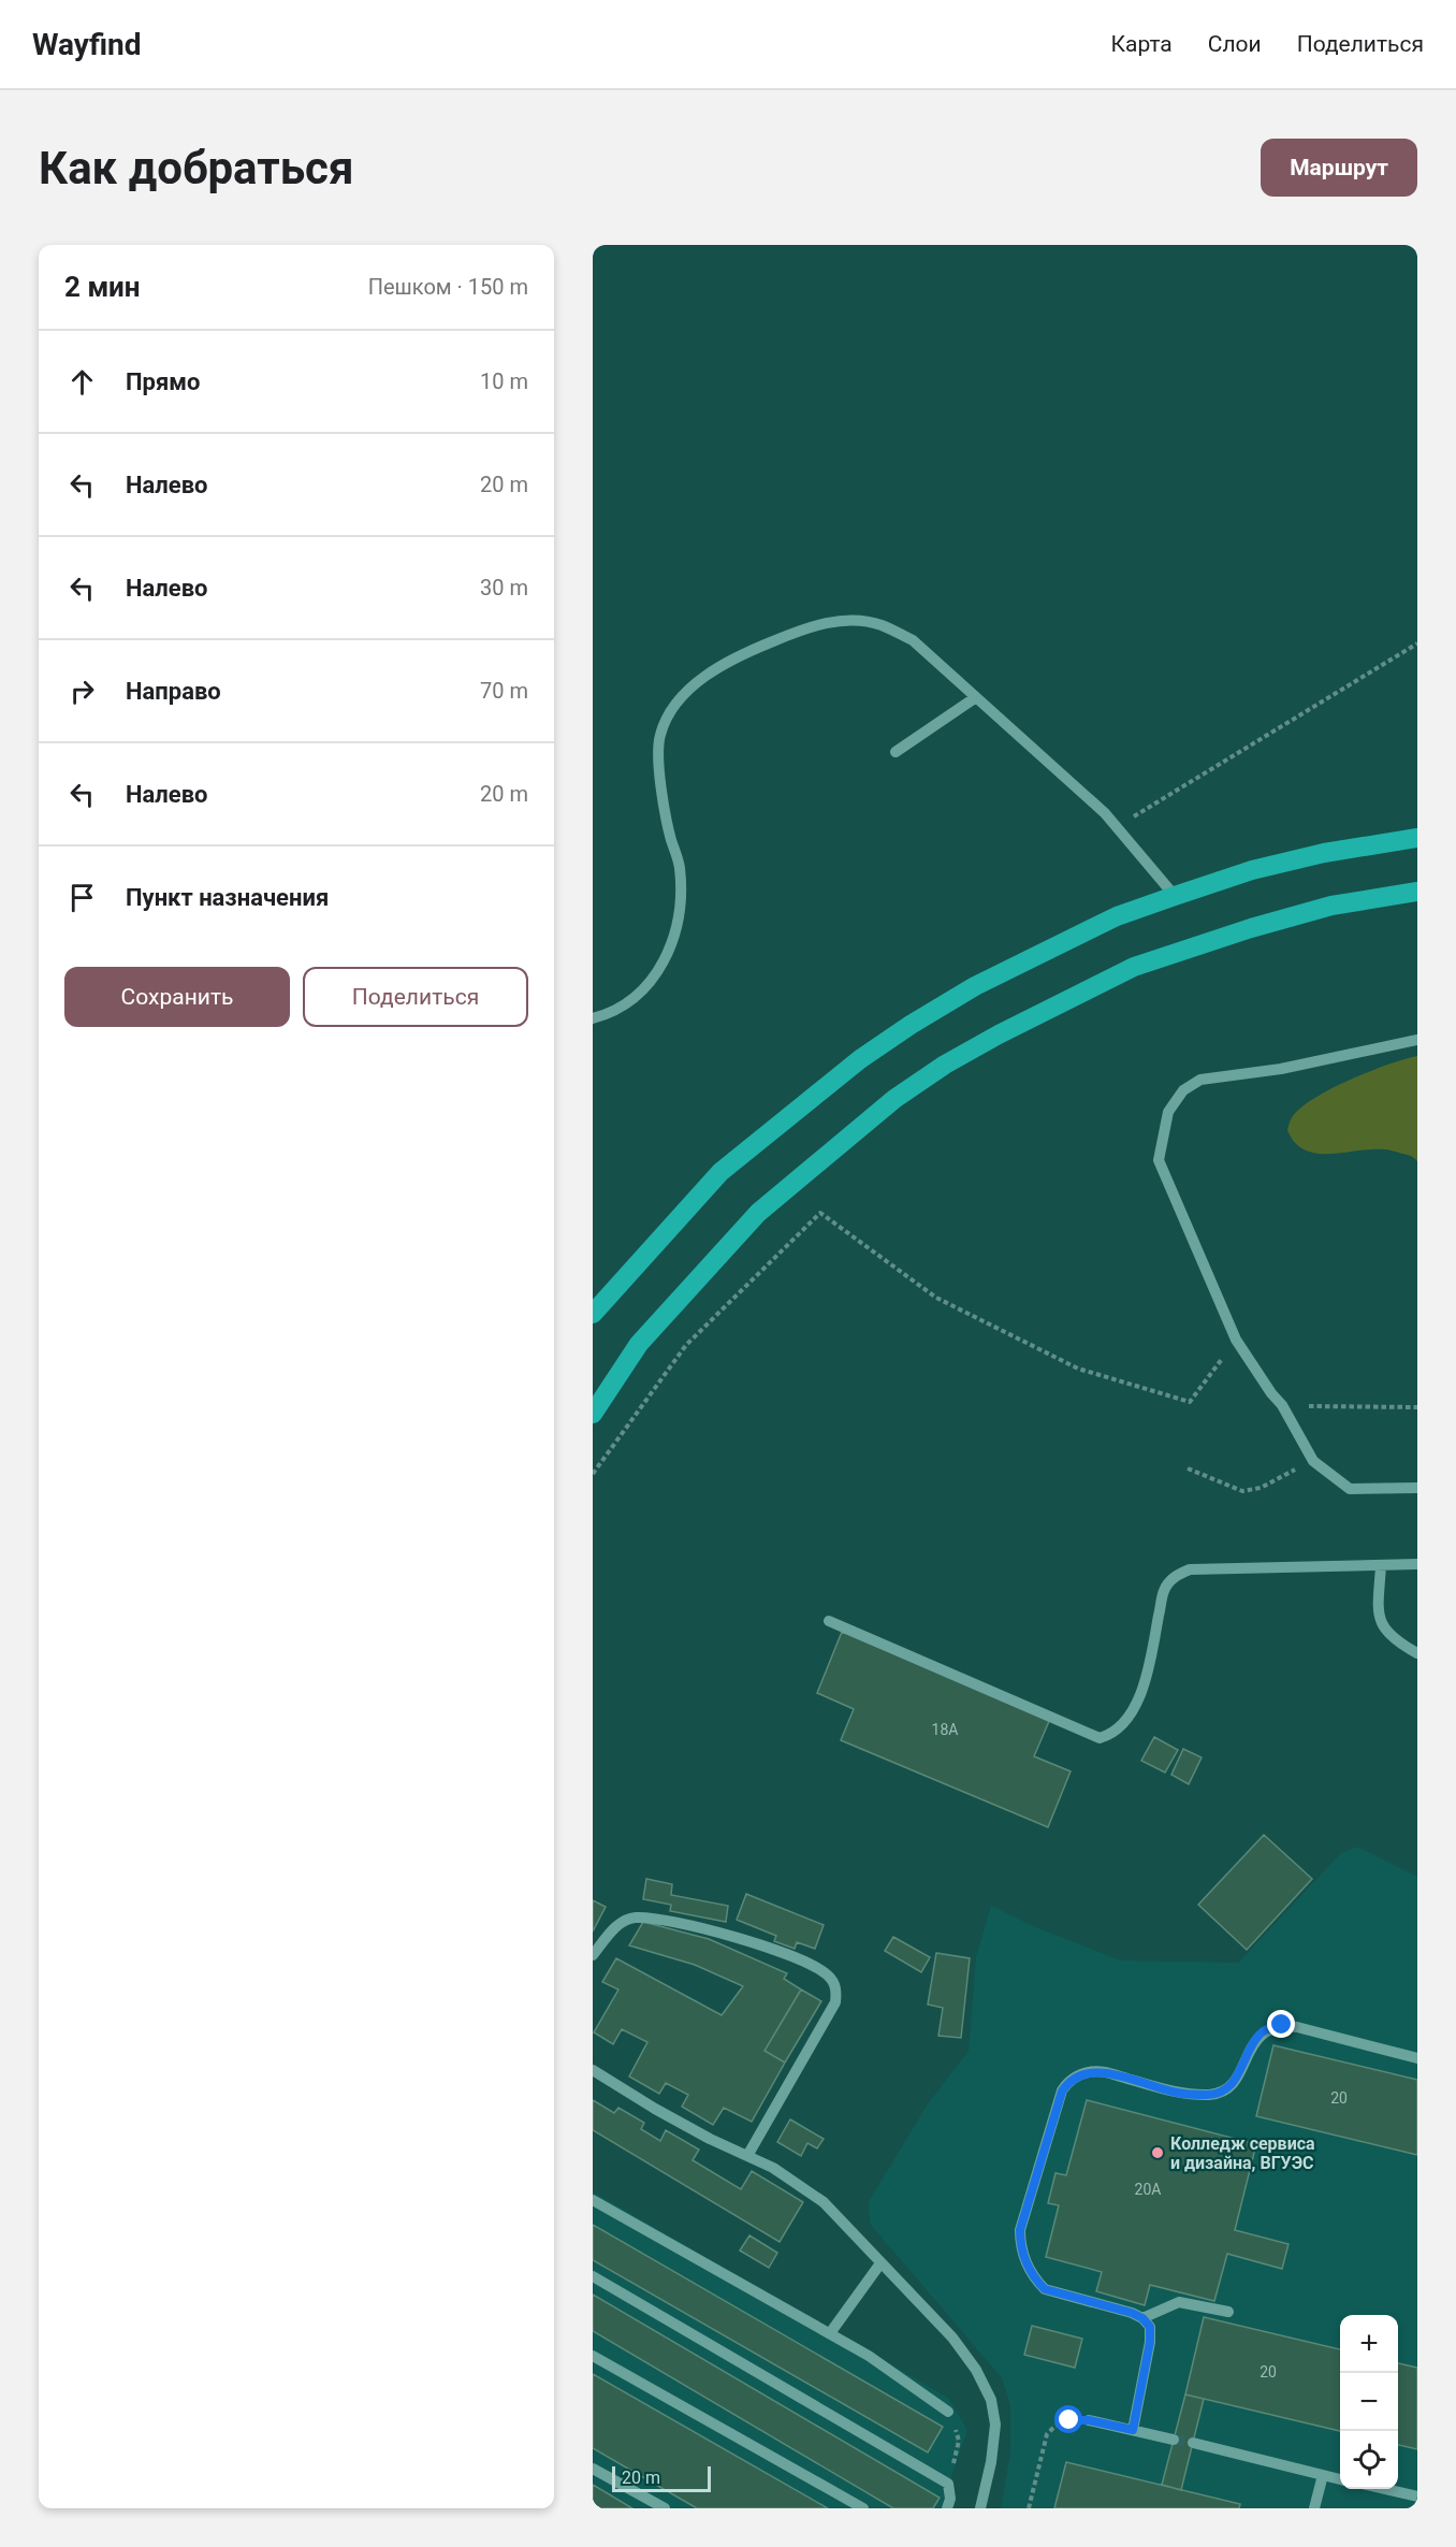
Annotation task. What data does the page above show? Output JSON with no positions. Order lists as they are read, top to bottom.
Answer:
{
  "places": ["Колледж сервиса и дизайна, ВГУЭС"],
  "house_numbers": [
    "18А",
    "20",
    "20А",
    "20"
  ],
  "scale_bar": "20 m",
  "page": {
    "header": "Wayfind",
    "nav": ["Карта", "Слои", "Поделиться"],
    "buttons": [
      "Маршрут",
      ["Сохранить", "Поделиться"]
    ],
    "title": "Как добраться",
    "heading": ["2 мин", "Пешком · 150 m"],
    "list": [
      ["Прямо", "10 m"],
      ["Налево", "20 m"],
      ["Налево", "30 m"],
      ["Направо", "70 m"],
      ["Налево", "20 m"],
      "Пункт назначения"
    ],
    "map_buttons": ["+", "−"],
    "scale": "20 m"
  }
}
